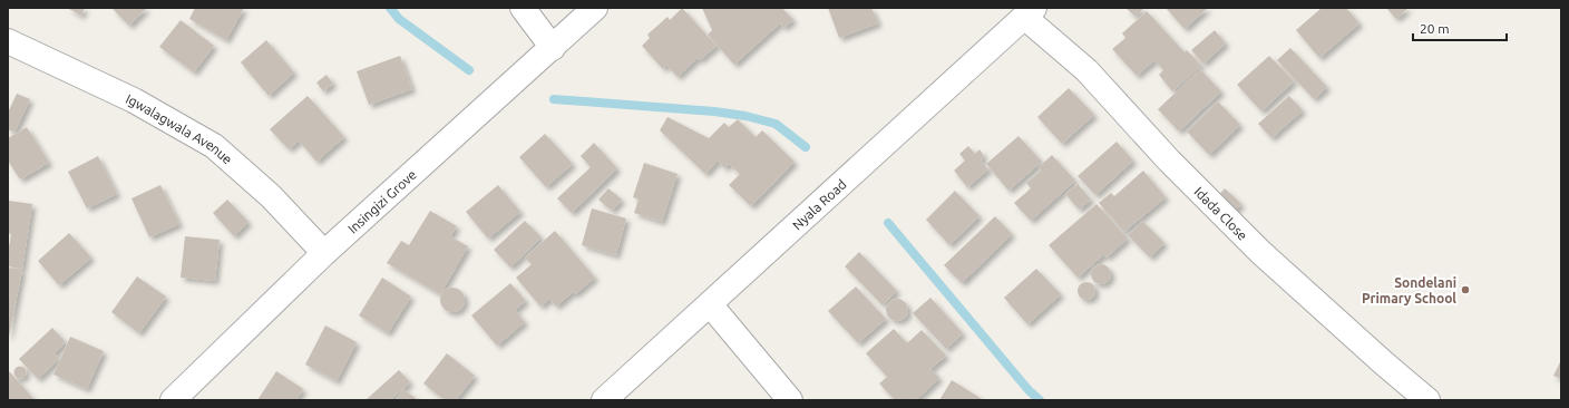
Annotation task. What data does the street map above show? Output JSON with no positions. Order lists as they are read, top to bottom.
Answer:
{
  "streets": {
    "street": [
      "Igwalagwala Avenue",
      "Insingizi Grove",
      "Nyala Road",
      "Idada Close"
    ]
  },
  "crossings": [
    ["Igwalagwala Avenue", "Insingizi Grove"],
    ["Nyala Road", "Idada Close"]
  ],
  "places": ["Sondelani Primary School"],
  "scale_bar": "20 m"
}
